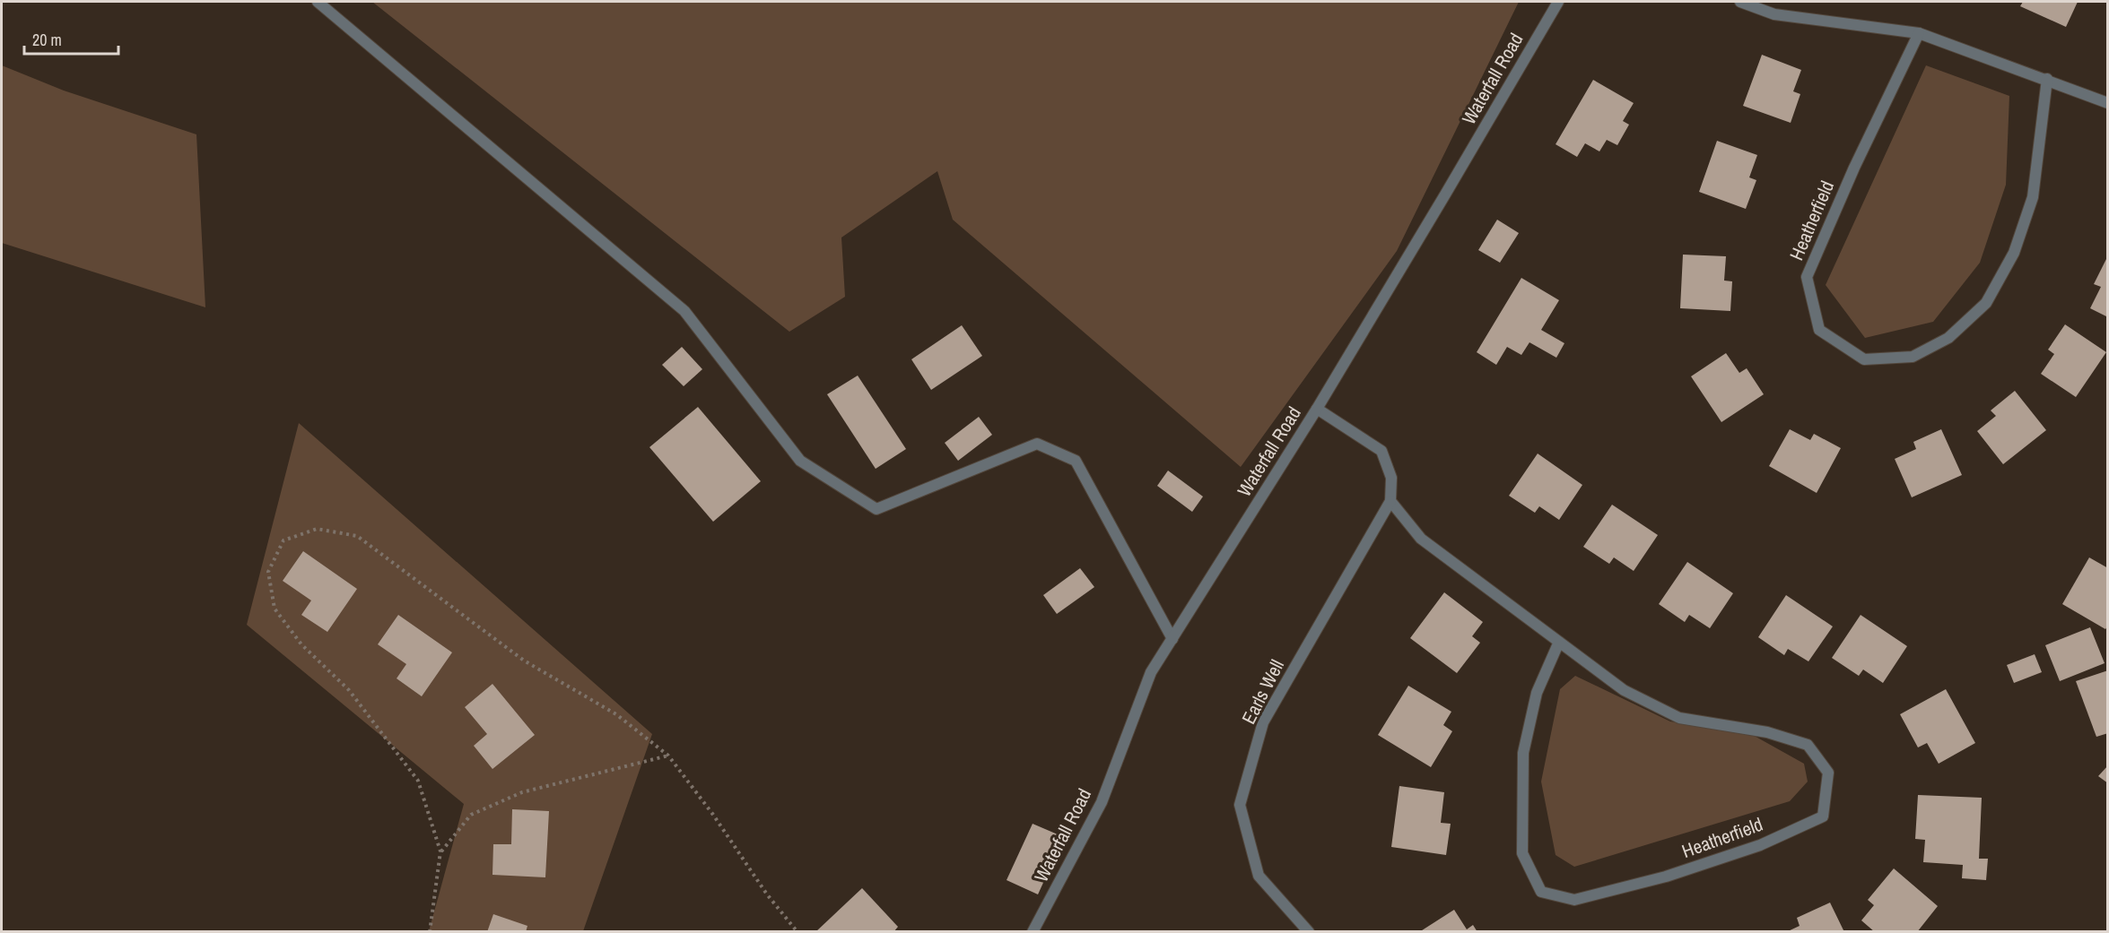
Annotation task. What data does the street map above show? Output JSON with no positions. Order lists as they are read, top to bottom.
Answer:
{
  "streets": {
    "street": ["Waterfall Road", "Heatherfield", "Earls Well"]
  },
  "crossings": [
    ["Heatherfield", "Earls Well"]
  ],
  "scale_bar": "20 m"
}
